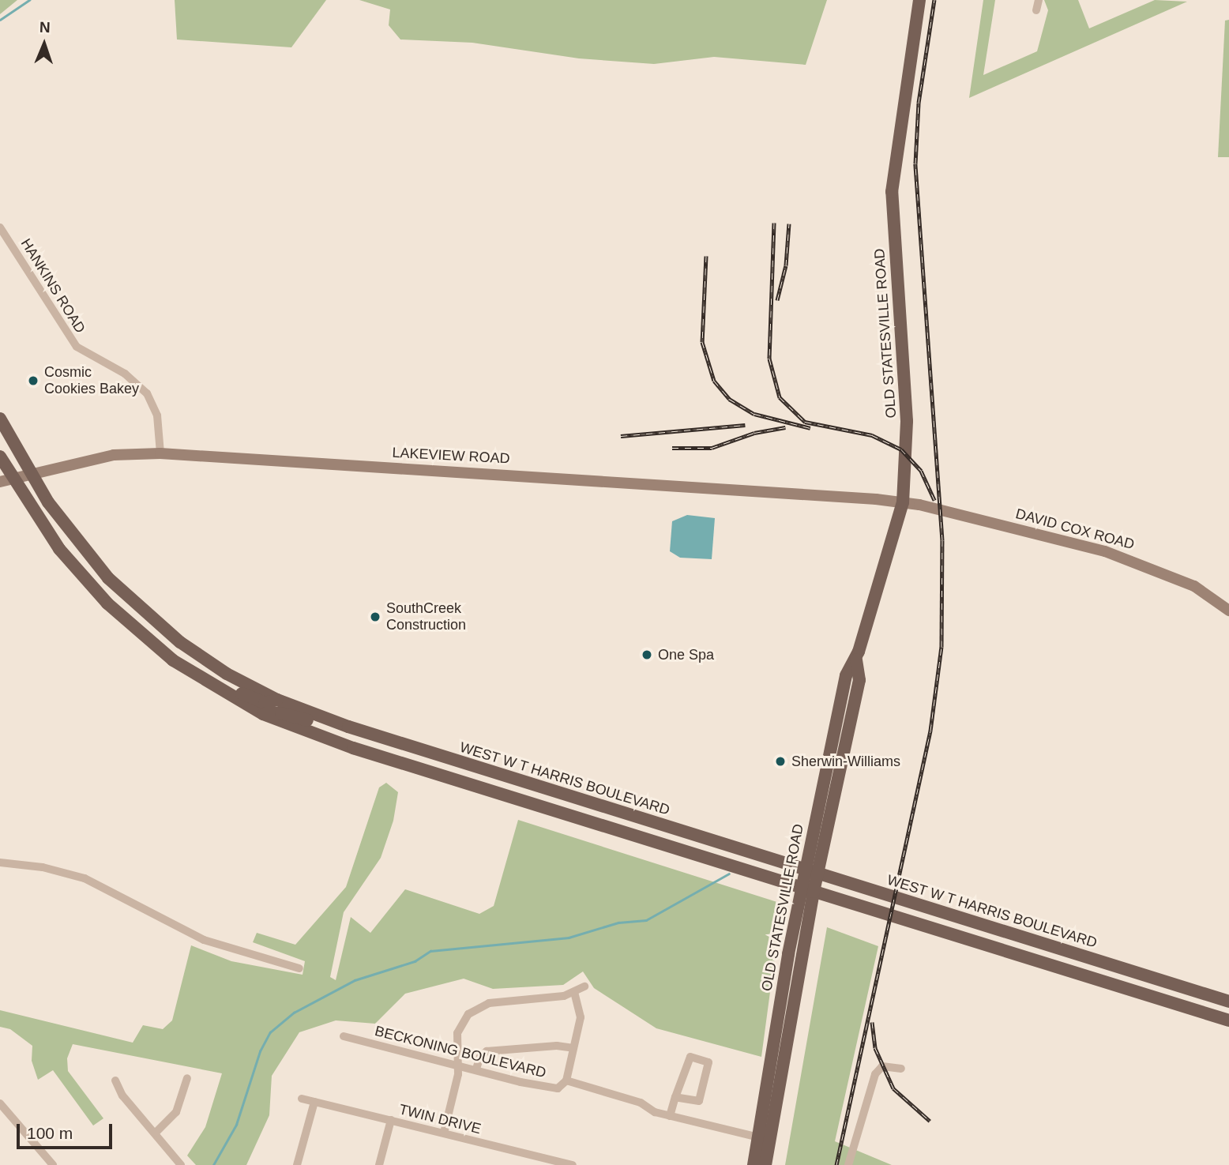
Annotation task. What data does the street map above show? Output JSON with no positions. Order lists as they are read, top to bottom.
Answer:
{
  "streets": {
    "main road": [
      "OLD STATESVILLE ROAD",
      "LAKEVIEW ROAD",
      "DAVID COX ROAD",
      "WEST W T HARRIS BOULEVARD"
    ],
    "street": ["HANKINS ROAD", "BECKONING BOULEVARD", "TWIN DRIVE"]
  },
  "crossings": [
    ["HANKINS ROAD", "LAKEVIEW ROAD"],
    ["OLD STATESVILLE ROAD", "LAKEVIEW ROAD"],
    ["OLD STATESVILLE ROAD", "DAVID COX ROAD"],
    ["OLD STATESVILLE ROAD", "WEST W T HARRIS BOULEVARD"],
    ["OLD STATESVILLE ROAD", "BECKONING BOULEVARD"],
    ["LAKEVIEW ROAD", "DAVID COX ROAD"],
    ["LAKEVIEW ROAD", "WEST W T HARRIS BOULEVARD"]
  ],
  "places": [
    "Cosmic Cookies Bakey",
    "SouthCreek Construction",
    "One Spa",
    "Sherwin-Williams"
  ],
  "scale_bar": "100 m",
  "north": "top"
}
